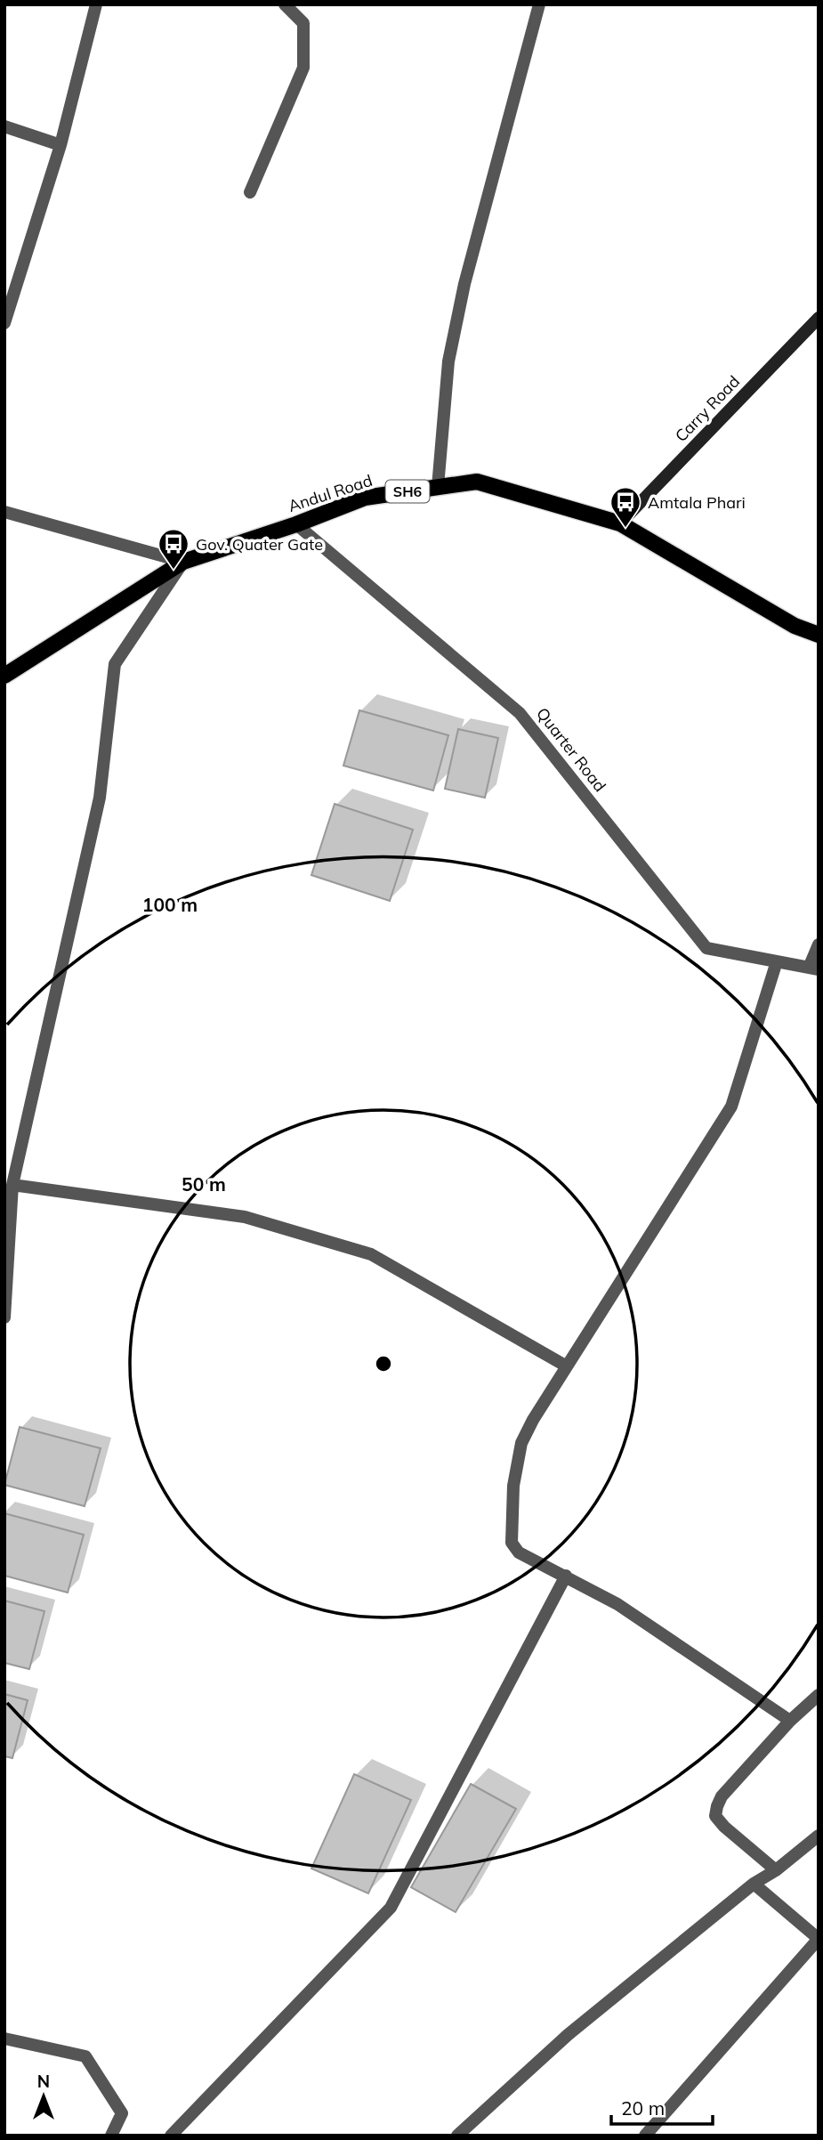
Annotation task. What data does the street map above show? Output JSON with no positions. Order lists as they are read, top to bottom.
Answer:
{
  "streets": {
    "main road": ["Carry Road", "SH6", "Andul Road"],
    "street": ["Quarter Road"]
  },
  "crossings": [
    ["Carry Road", "Andul Road"],
    ["Andul Road", "Quarter Road"]
  ],
  "places": {
    "bus stop": ["Amtala Phari", "Gov. Quater Gate"]
  },
  "scale_bar": "20 m",
  "north": "top",
  "rings": ["100 m", "50 m"]
}
